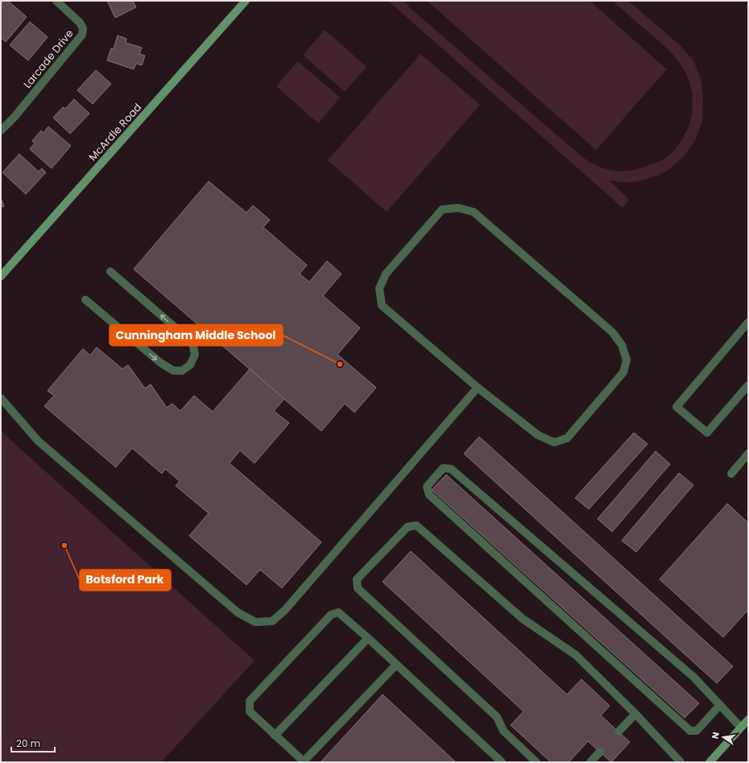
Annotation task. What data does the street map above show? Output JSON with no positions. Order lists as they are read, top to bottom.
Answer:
{
  "streets": {
    "main road": ["McArdle Road"],
    "street": ["Larcade Drive"]
  },
  "places": ["Cunningham Middle School", "Botsford Park"],
  "scale_bar": "20 m",
  "north": "left"
}
